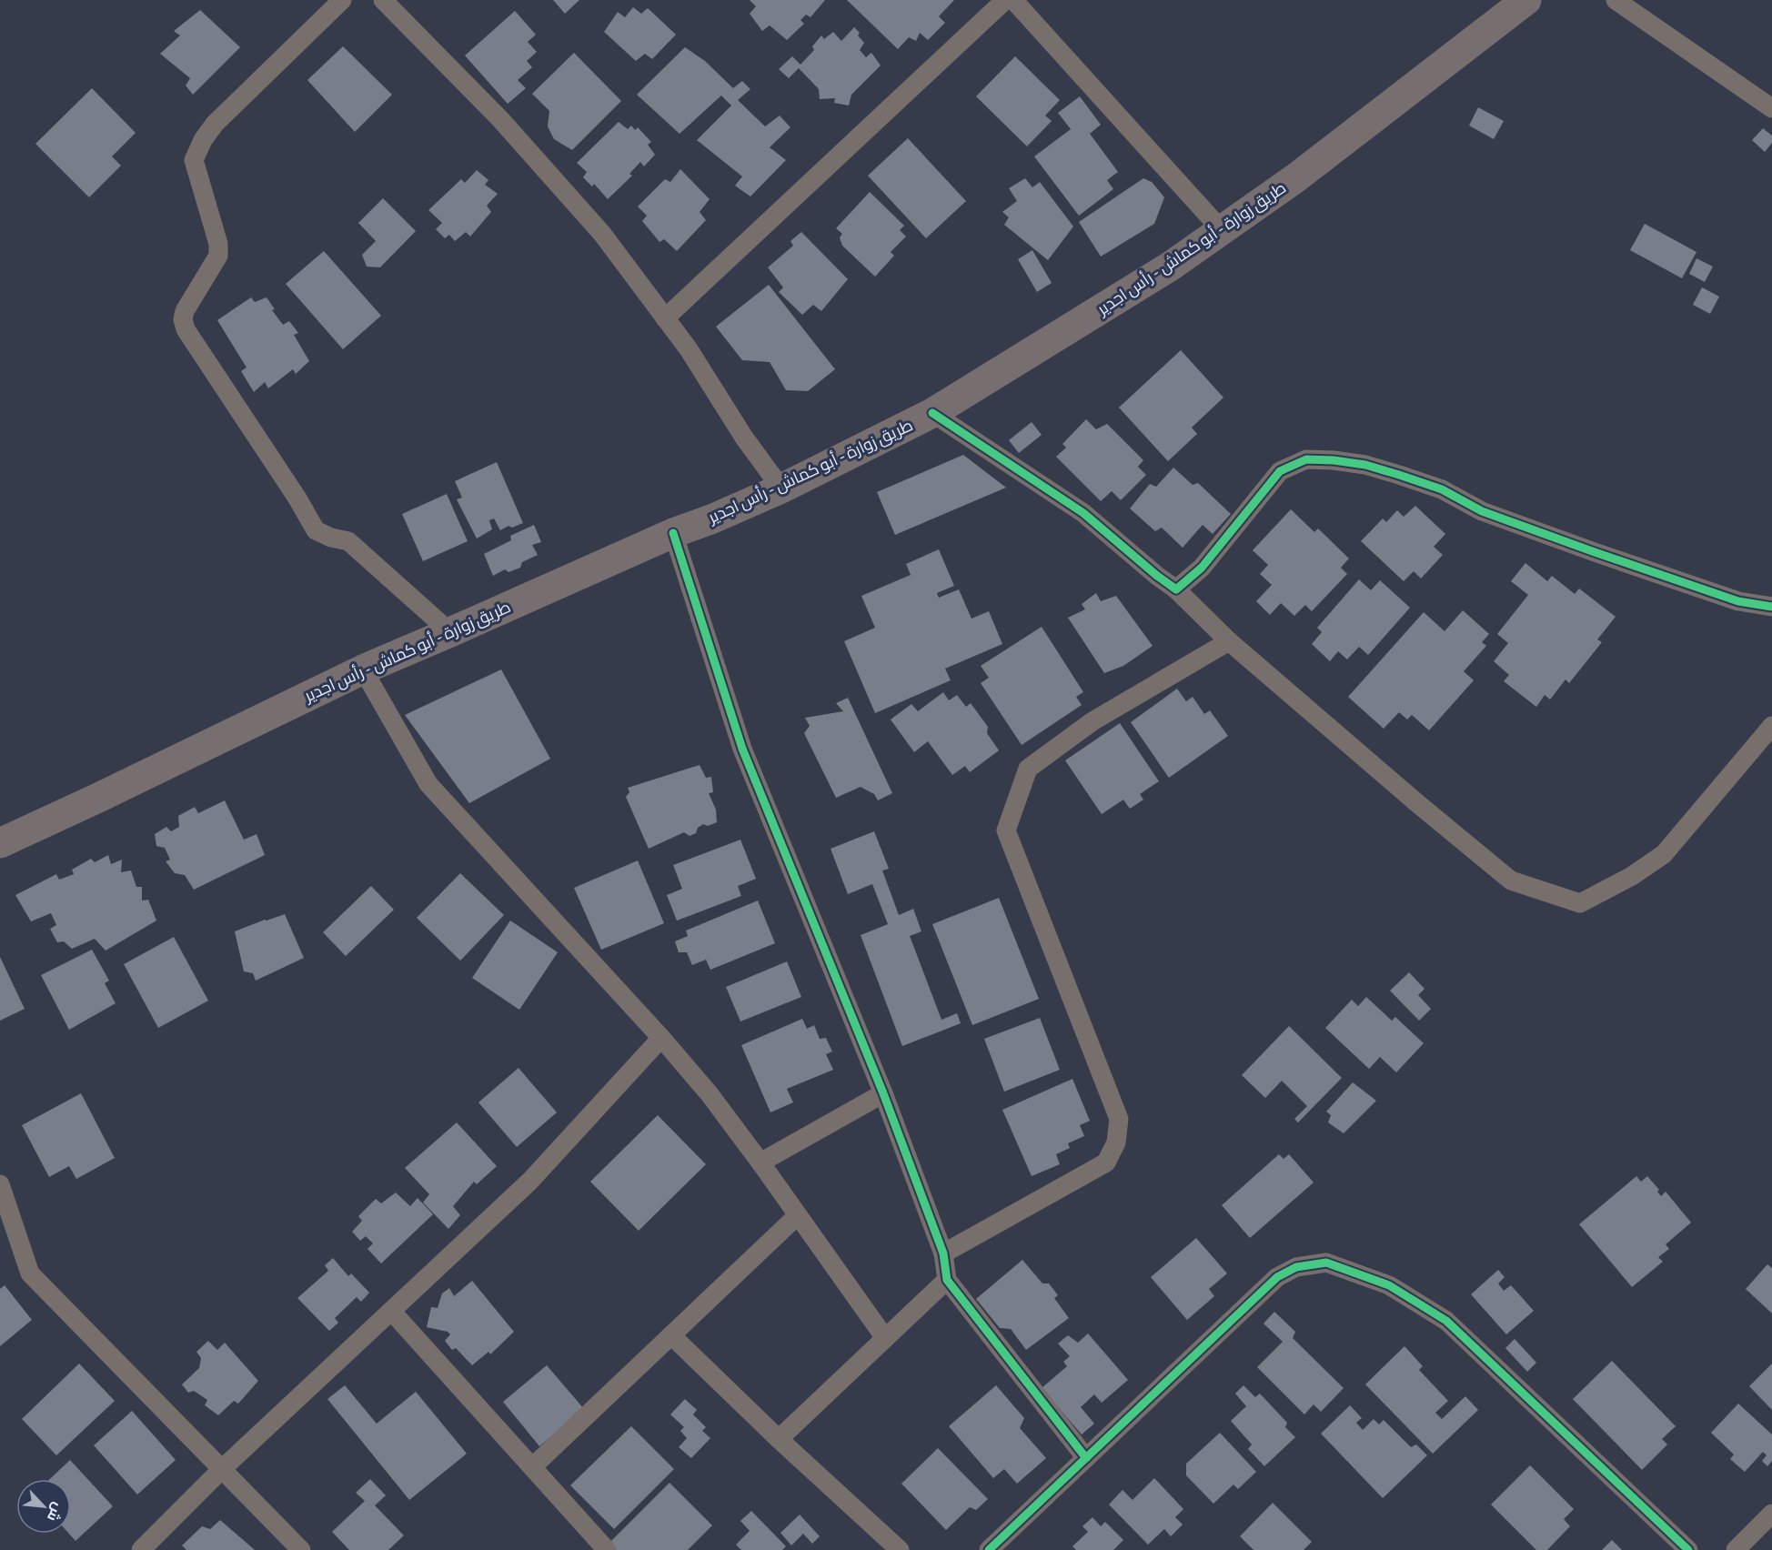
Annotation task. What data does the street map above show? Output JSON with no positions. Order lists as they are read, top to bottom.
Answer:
{
  "streets": {
    "main road": ["طريق زوارة - أبو كماش - رأس اجدير"]
  },
  "north": "bottom right"
}
